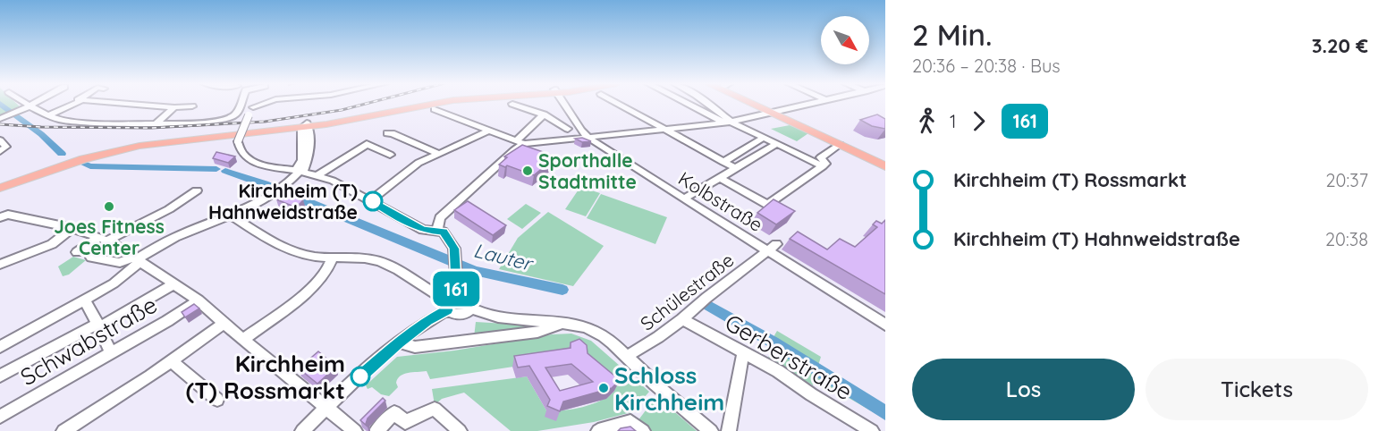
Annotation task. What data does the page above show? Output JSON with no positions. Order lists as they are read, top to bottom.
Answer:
{
  "streets": {
    "street": [
      "Kolbstraße",
      "Schülestraße",
      "Schwabstraße",
      "Gerberstraße"
    ]
  },
  "crossings": [
    ["Kolbstraße", "Schülestraße"],
    ["Schülestraße", "Gerberstraße"]
  ],
  "water": ["Lauter"],
  "places": [
    "Sporthalle Stadtmitte",
    "Kirchheim (T) Hahnweidstraße",
    "Joes Fitness Center",
    "Kirchheim (T) Rossmarkt",
    "Schloss Kirchheim"
  ],
  "lines": ["bus line 161"],
  "north": "bottom right",
  "page": {
    "on_map": "161",
    "heading": ["2 Min.", "20:36 – 20:38 · Bus", "3.20 €"],
    "legs": ["1", "161"],
    "list": [
      {
        "name": "Kirchheim (T) Rossmarkt",
        "value": "20:37"
      },
      {
        "name": "Kirchheim (T) Hahnweidstraße",
        "value": "20:38"
      }
    ],
    "buttons": ["Los", "Tickets"]
  }
}
